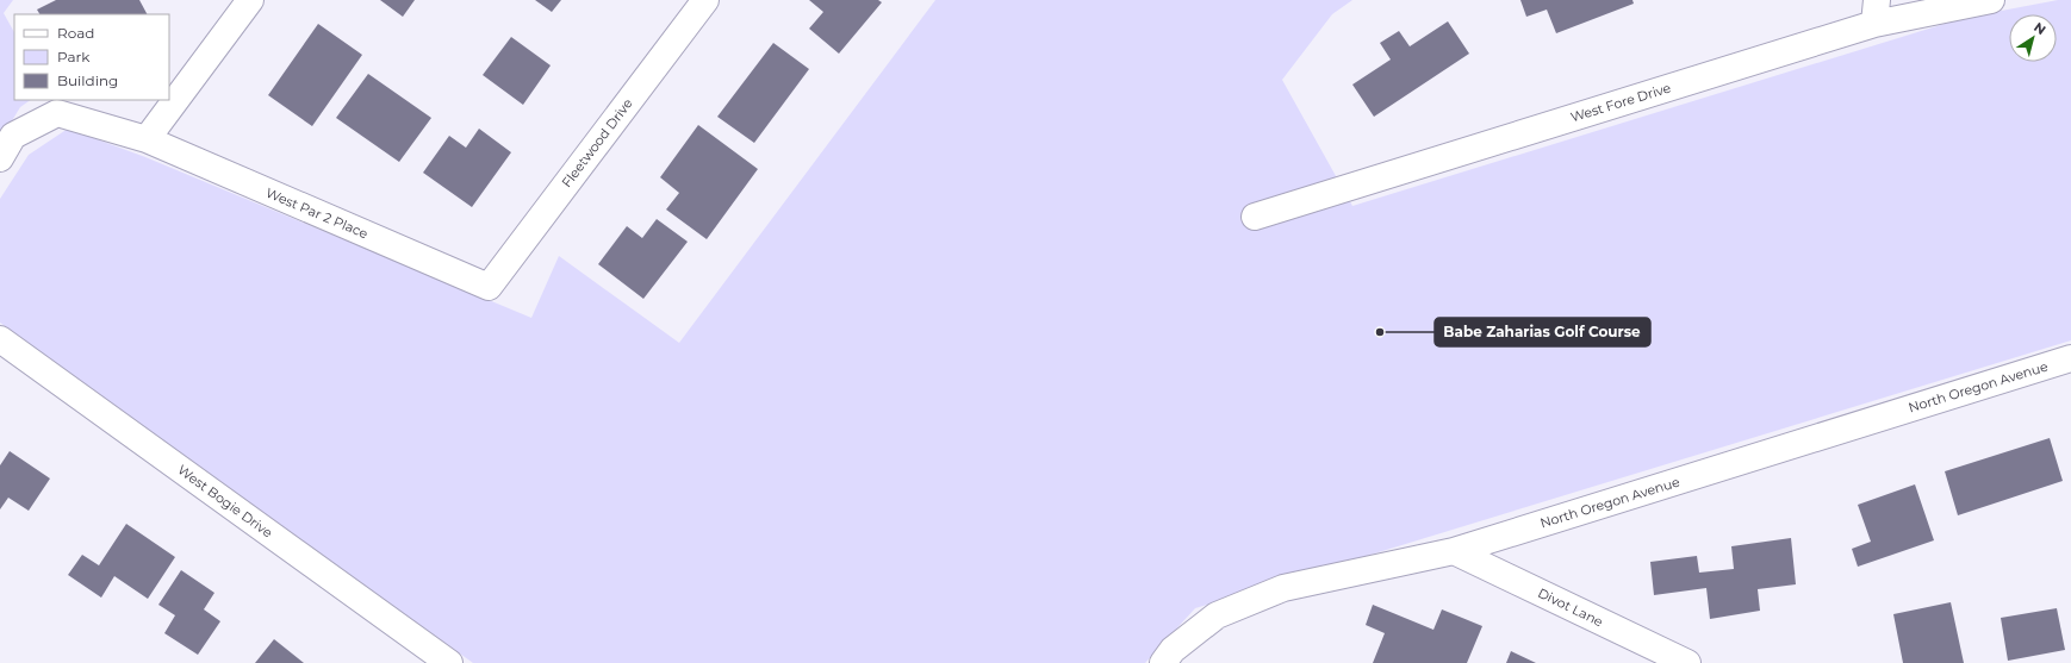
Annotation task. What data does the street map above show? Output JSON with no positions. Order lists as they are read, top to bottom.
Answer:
{
  "streets": {
    "street": [
      "West Fore Drive",
      "Fleetwood Drive",
      "West Par 2 Place",
      "North Oregon Avenue",
      "West Bogie Drive",
      "Divot Lane"
    ]
  },
  "crossings": [
    ["Fleetwood Drive", "West Par 2 Place"],
    ["North Oregon Avenue", "Divot Lane"]
  ],
  "places": ["Babe Zaharias Golf Course"],
  "legend": ["Road", "Park", "Building"],
  "north": "top right"
}
